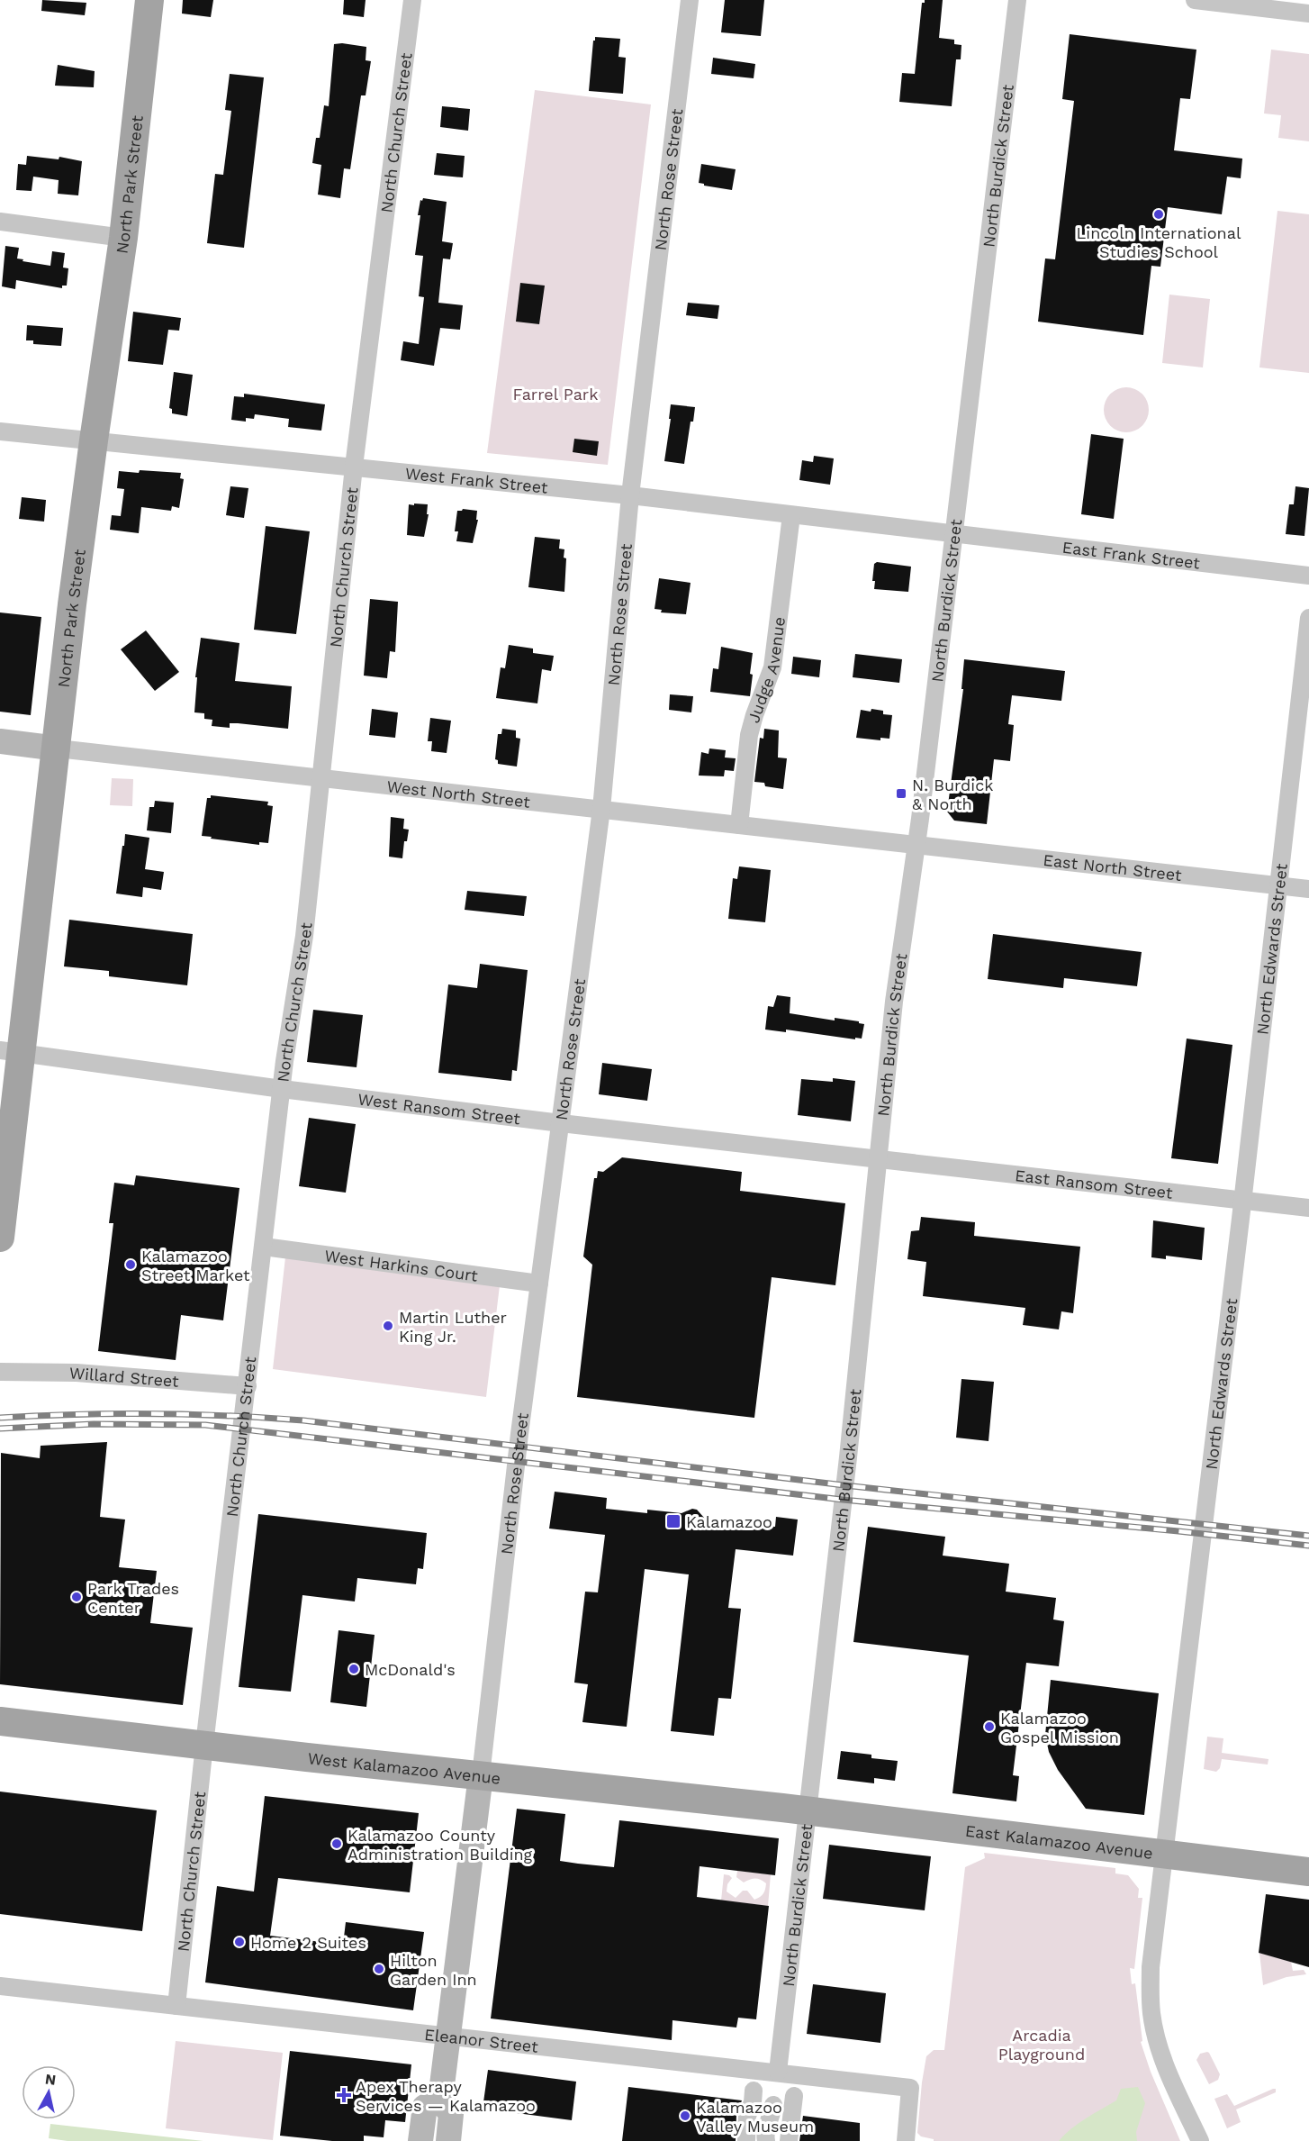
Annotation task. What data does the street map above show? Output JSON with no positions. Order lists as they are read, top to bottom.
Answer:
{
  "streets": {
    "main road": ["North Park Street", "West Kalamazoo Avenue", "East Kalamazoo Avenue"],
    "street": [
      "North Church Street",
      "North Burdick Street",
      "North Rose Street",
      "West Frank Street",
      "East Frank Street",
      "Judge Avenue",
      "West North Street",
      "East North Street",
      "North Edwards Street",
      "West Ransom Street",
      "East Ransom Street",
      "West Harkins Court",
      "Willard Street",
      "Eleanor Street"
    ]
  },
  "crossings": [
    ["North Church Street", "West Frank Street"],
    ["North Church Street", "West North Street"],
    ["North Church Street", "West Ransom Street"],
    ["North Church Street", "West Harkins Court"],
    ["North Church Street", "Willard Street"],
    ["North Church Street", "West Kalamazoo Avenue"],
    ["North Church Street", "Eleanor Street"],
    ["North Burdick Street", "West Frank Street"],
    ["North Burdick Street", "East Frank Street"],
    ["North Burdick Street", "West North Street"],
    ["North Burdick Street", "East North Street"],
    ["North Burdick Street", "West Ransom Street"],
    ["North Burdick Street", "East Ransom Street"],
    ["North Burdick Street", "West Kalamazoo Avenue"],
    ["North Burdick Street", "East Kalamazoo Avenue"],
    ["North Burdick Street", "Eleanor Street"],
    ["North Rose Street", "West Frank Street"],
    ["North Rose Street", "West North Street"],
    ["North Rose Street", "West Ransom Street"],
    ["North Rose Street", "West Harkins Court"],
    ["North Rose Street", "West Kalamazoo Avenue"],
    ["North Rose Street", "Eleanor Street"],
    ["North Park Street", "West Frank Street"],
    ["North Park Street", "West North Street"],
    ["North Park Street", "West Ransom Street"],
    ["West Frank Street", "East Frank Street"],
    ["West Frank Street", "Judge Avenue"],
    ["Judge Avenue", "West North Street"],
    ["West North Street", "East North Street"],
    ["East North Street", "North Edwards Street"],
    ["North Edwards Street", "East Ransom Street"],
    ["North Edwards Street", "East Kalamazoo Avenue"],
    ["West Ransom Street", "East Ransom Street"],
    ["West Kalamazoo Avenue", "East Kalamazoo Avenue"]
  ],
  "parks": ["Farrel Park", "Arcadia Playground"],
  "places": {
    "other": [
      "Lincoln International Studies School",
      "Kalamazoo Street Market",
      "Martin Luther King Jr.",
      "Park Trades Center",
      "McDonald's",
      "Kalamazoo Gospel Mission",
      "Kalamazoo County Administration Building",
      "Home 2 Suites",
      "Hilton Garden Inn",
      "Kalamazoo Valley Museum"
    ],
    "transit": ["N. Burdick & North", "Kalamazoo"],
    "health": ["Apex Therapy Services — Kalamazoo"]
  },
  "north": "top"
}
